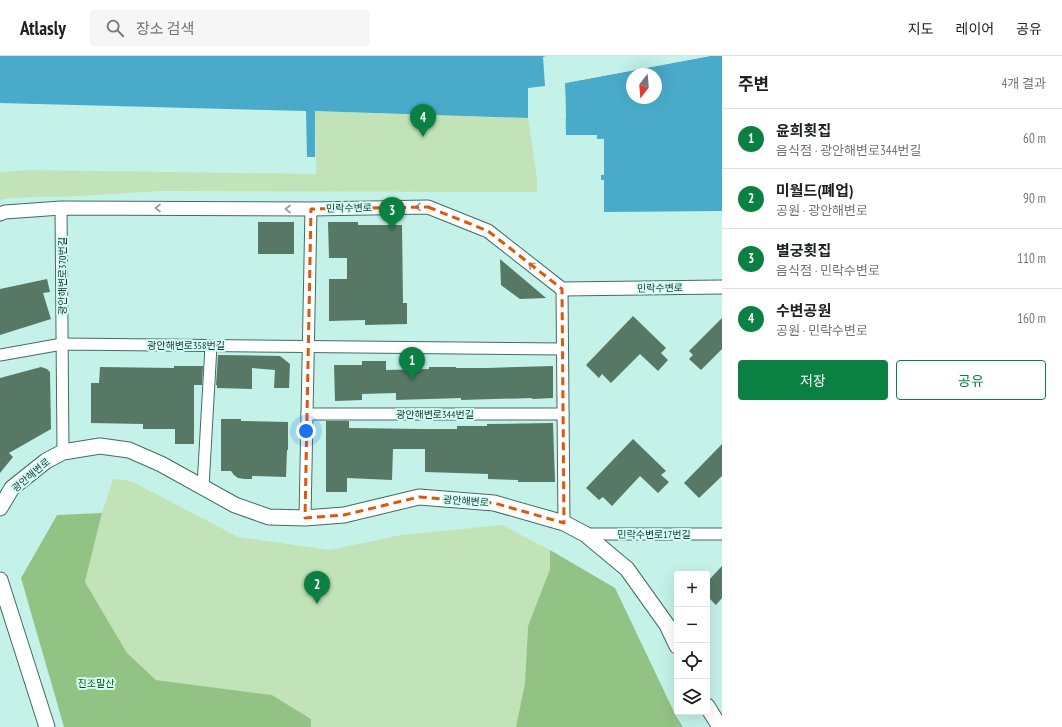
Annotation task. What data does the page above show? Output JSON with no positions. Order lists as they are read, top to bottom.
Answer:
{
  "streets": {
    "main road": ["광안해변로"],
    "street": [
      "민락수변로",
      "광안해변로370번길",
      "광안해변로358번길",
      "광안해변로344번길",
      "민락수변로17번길"
    ]
  },
  "crossings": [
    ["민락수변로", "광안해변로370번길"],
    ["광안해변로370번길", "광안해변로358번길"],
    ["광안해변로370번길", "광안해변로"],
    ["광안해변로", "민락수변로17번길"]
  ],
  "one_way": ["민락수변로"],
  "parks": ["진조말산"],
  "north": "bottom",
  "page": {
    "header": "Atlasly",
    "search": "장소 검색",
    "nav": ["지도", "레이어", "공유"],
    "heading": ["주변", "4개 결과"],
    "pins": [
      "4",
      "3",
      "1",
      "2"
    ],
    "list": [
      {
        "mark": "1",
        "name": "윤희횟집",
        "note": "음식점 · 광안해변로344번길",
        "value": "60 m"
      },
      {
        "mark": "2",
        "name": "미월드(폐업)",
        "note": "공원 · 광안해변로",
        "value": "90 m"
      },
      {
        "mark": "3",
        "name": "별궁횟집",
        "note": "음식점 · 민락수변로",
        "value": "110 m"
      },
      {
        "mark": "4",
        "name": "수변공원",
        "note": "공원 · 민락수변로",
        "value": "160 m"
      }
    ],
    "buttons": ["저장", "공유"],
    "map_buttons": ["+", "−"]
  }
}
